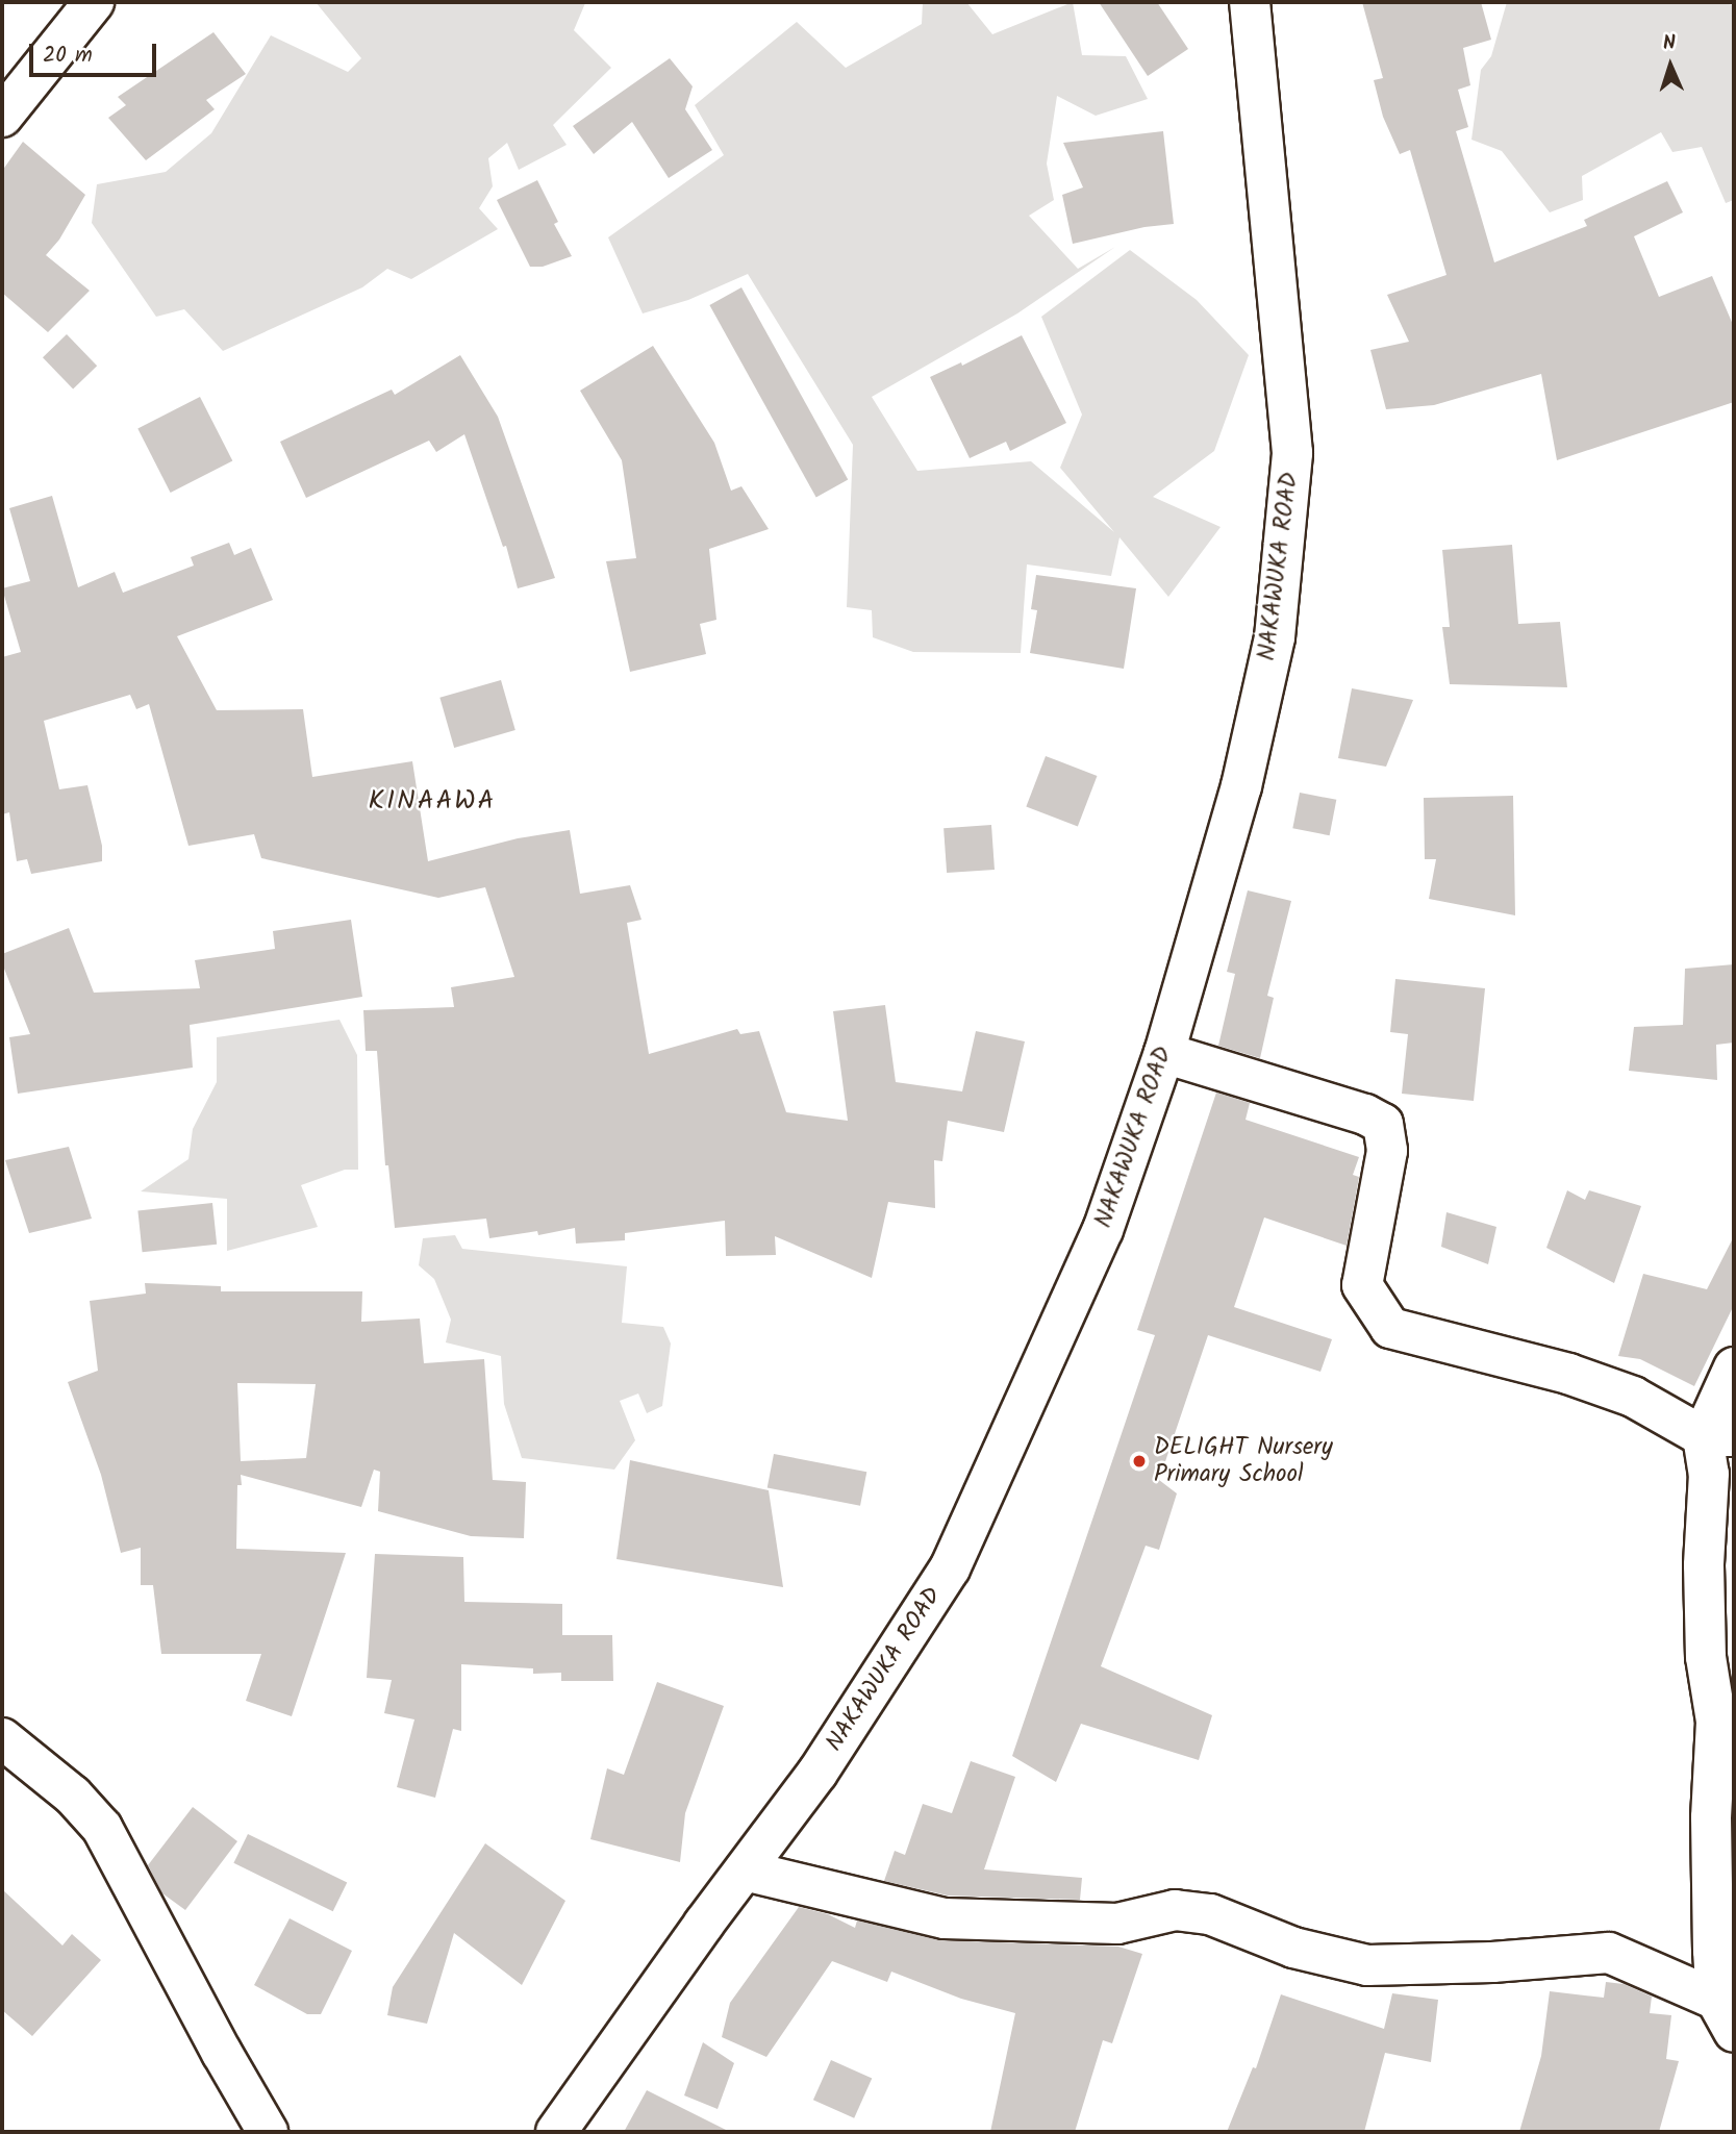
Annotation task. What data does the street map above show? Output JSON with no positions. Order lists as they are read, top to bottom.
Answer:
{
  "streets": {
    "street": ["NAKAWUKA ROAD"]
  },
  "districts": ["KINAAWA"],
  "places": ["DELIGHT Nursery Primary School"],
  "scale_bar": "20 m",
  "north": "top"
}
